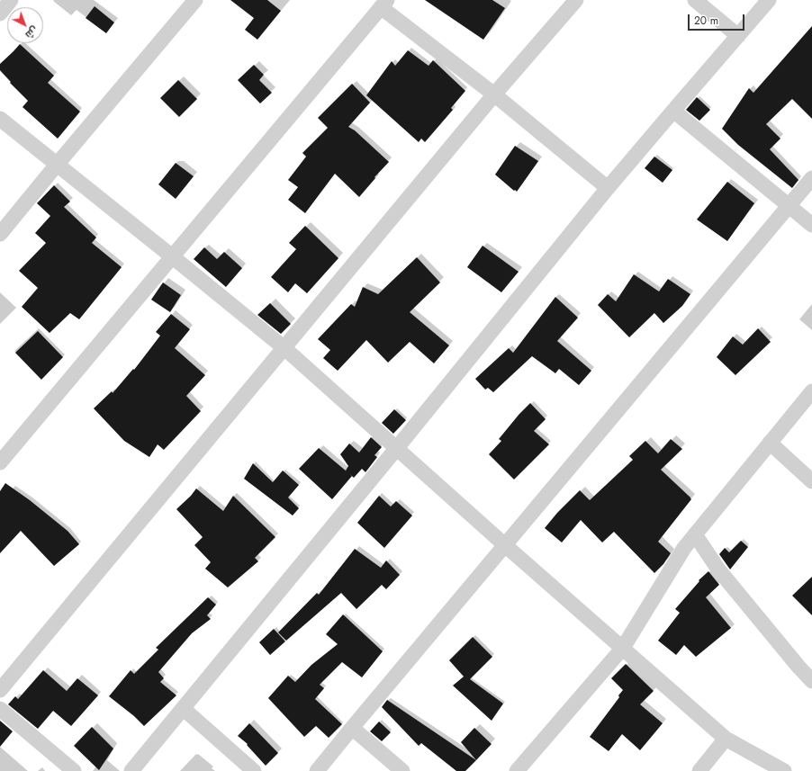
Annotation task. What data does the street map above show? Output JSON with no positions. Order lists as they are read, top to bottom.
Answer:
{
  "scale_bar": "20 m",
  "north": "bottom right"
}
